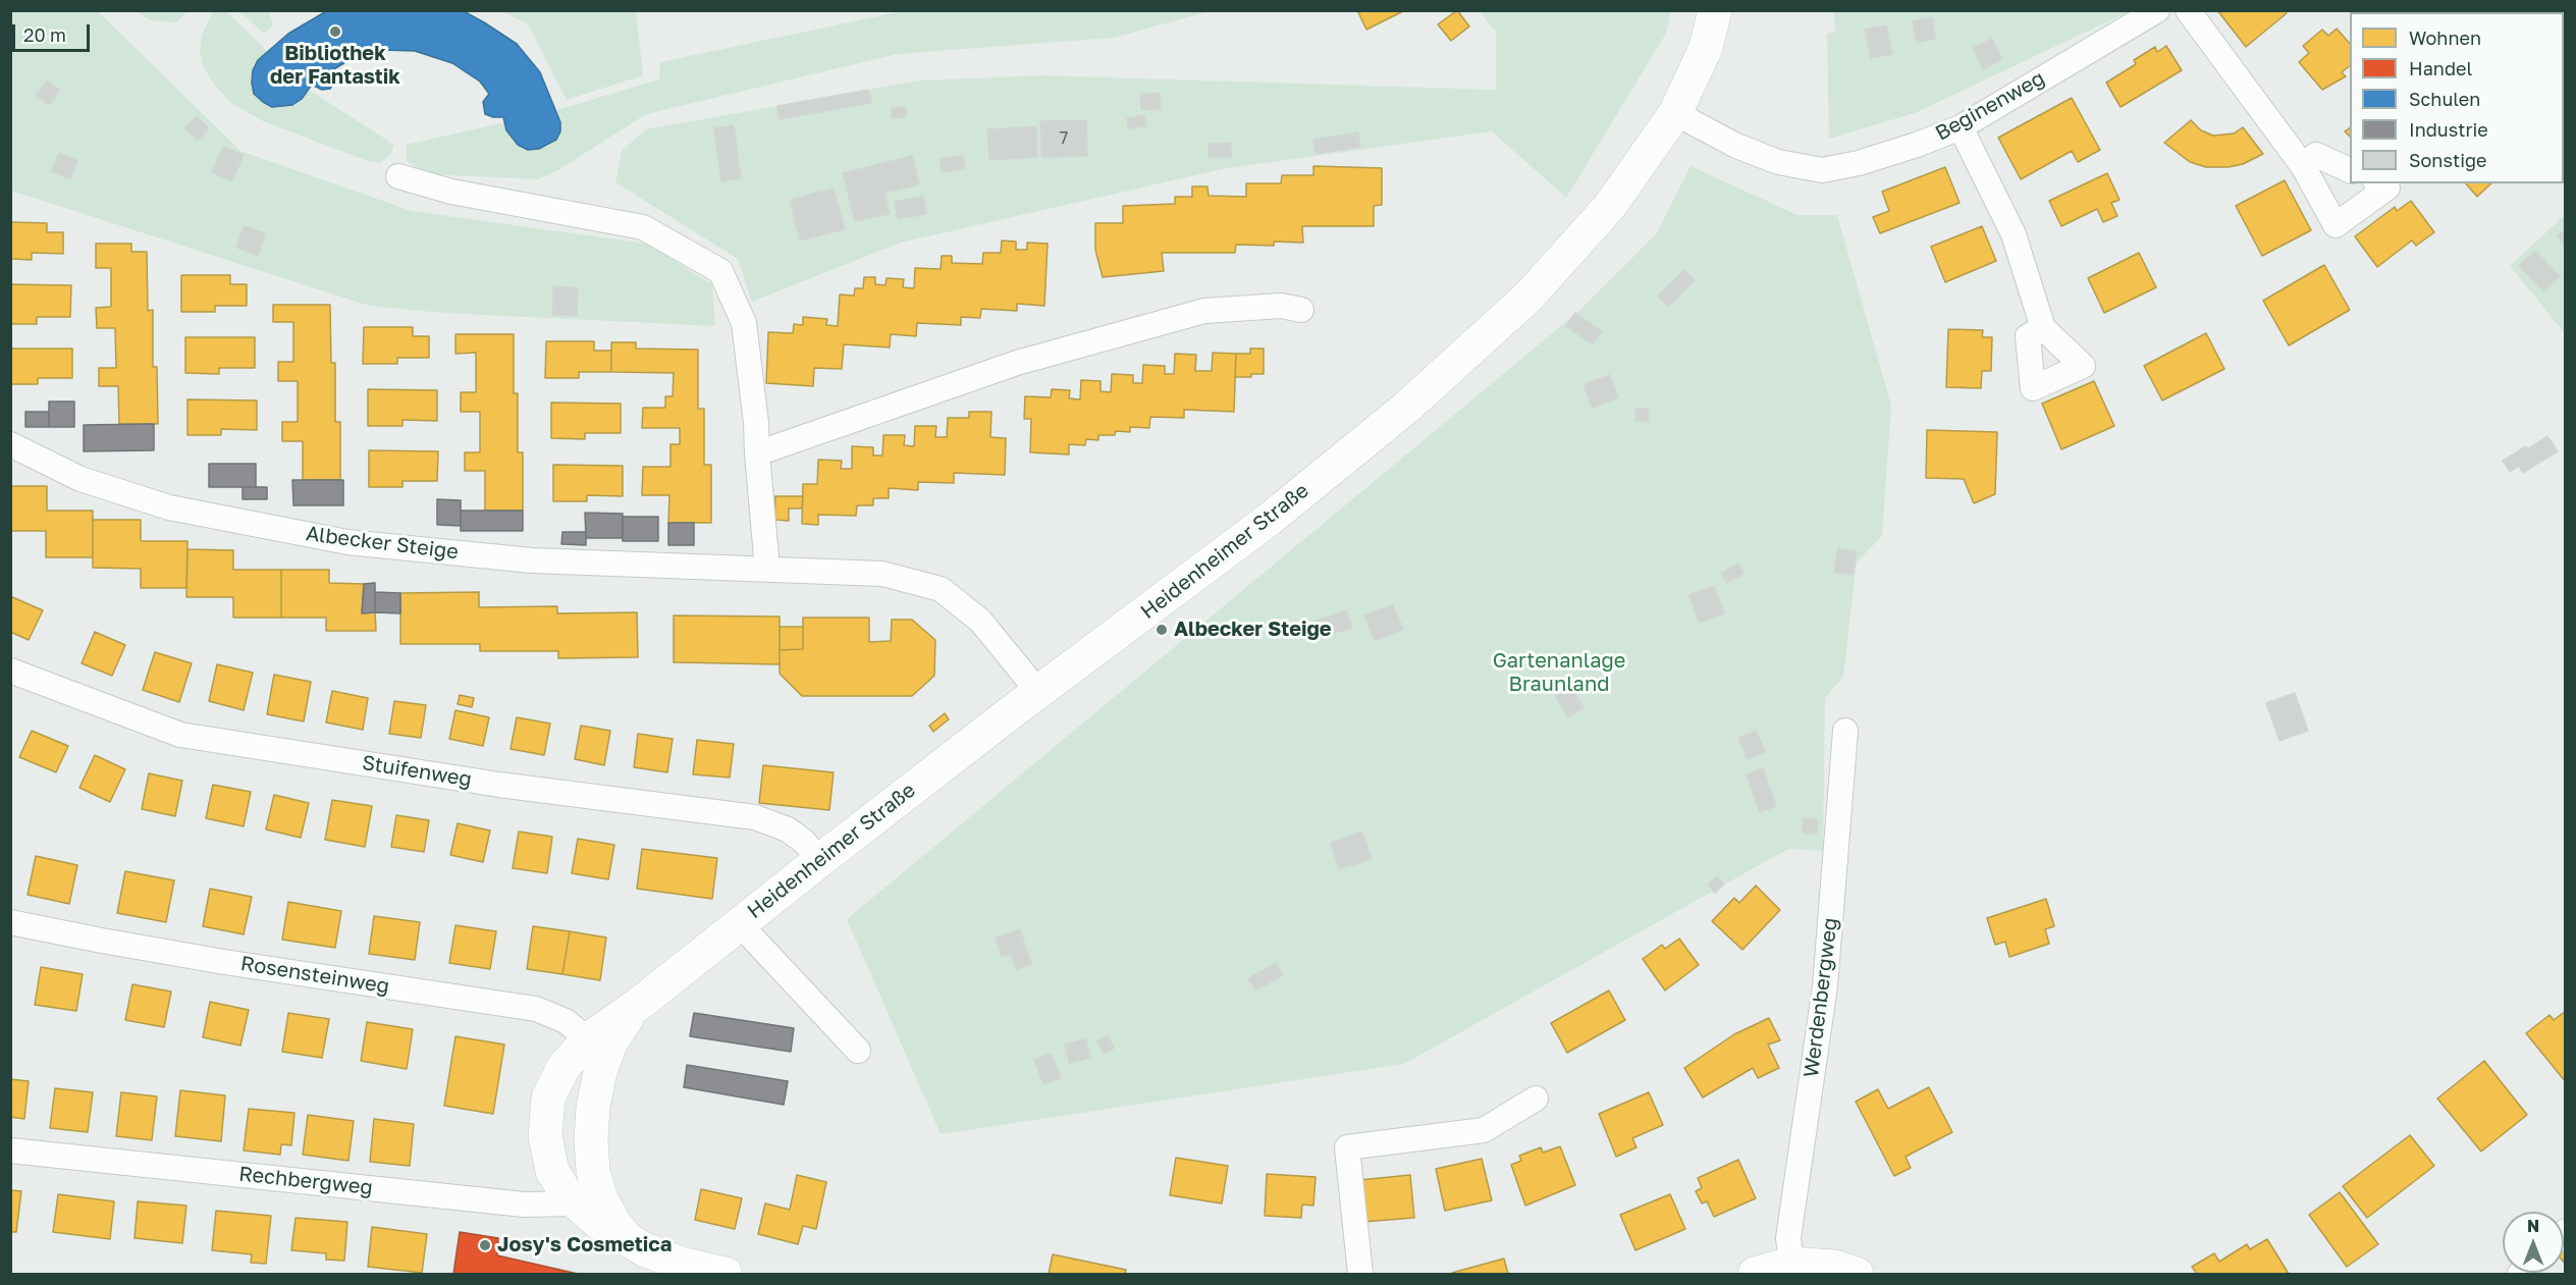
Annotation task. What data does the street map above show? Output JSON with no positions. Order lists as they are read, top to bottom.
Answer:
{
  "streets": {
    "main road": ["Heidenheimer Straße"],
    "street": [
      "Beginenweg",
      "Albecker Steige",
      "Stuifenweg",
      "Rosensteinweg",
      "Werdenbergweg",
      "Rechbergweg"
    ]
  },
  "crossings": [
    ["Beginenweg", "Heidenheimer Straße"],
    ["Albecker Steige", "Heidenheimer Straße"],
    ["Heidenheimer Straße", "Stuifenweg"],
    ["Heidenheimer Straße", "Rosensteinweg"],
    ["Heidenheimer Straße", "Rechbergweg"]
  ],
  "parks": ["Gartenanlage Braunland"],
  "places": ["Bibliothek der Fantastik", "Albecker Steige", "Josy's Cosmetica"],
  "house_numbers": ["7"],
  "legend": [
    "Wohnen",
    "Handel",
    "Schulen",
    "Industrie",
    "Sonstige"
  ],
  "scale_bar": "20 m",
  "north": "top"
}
